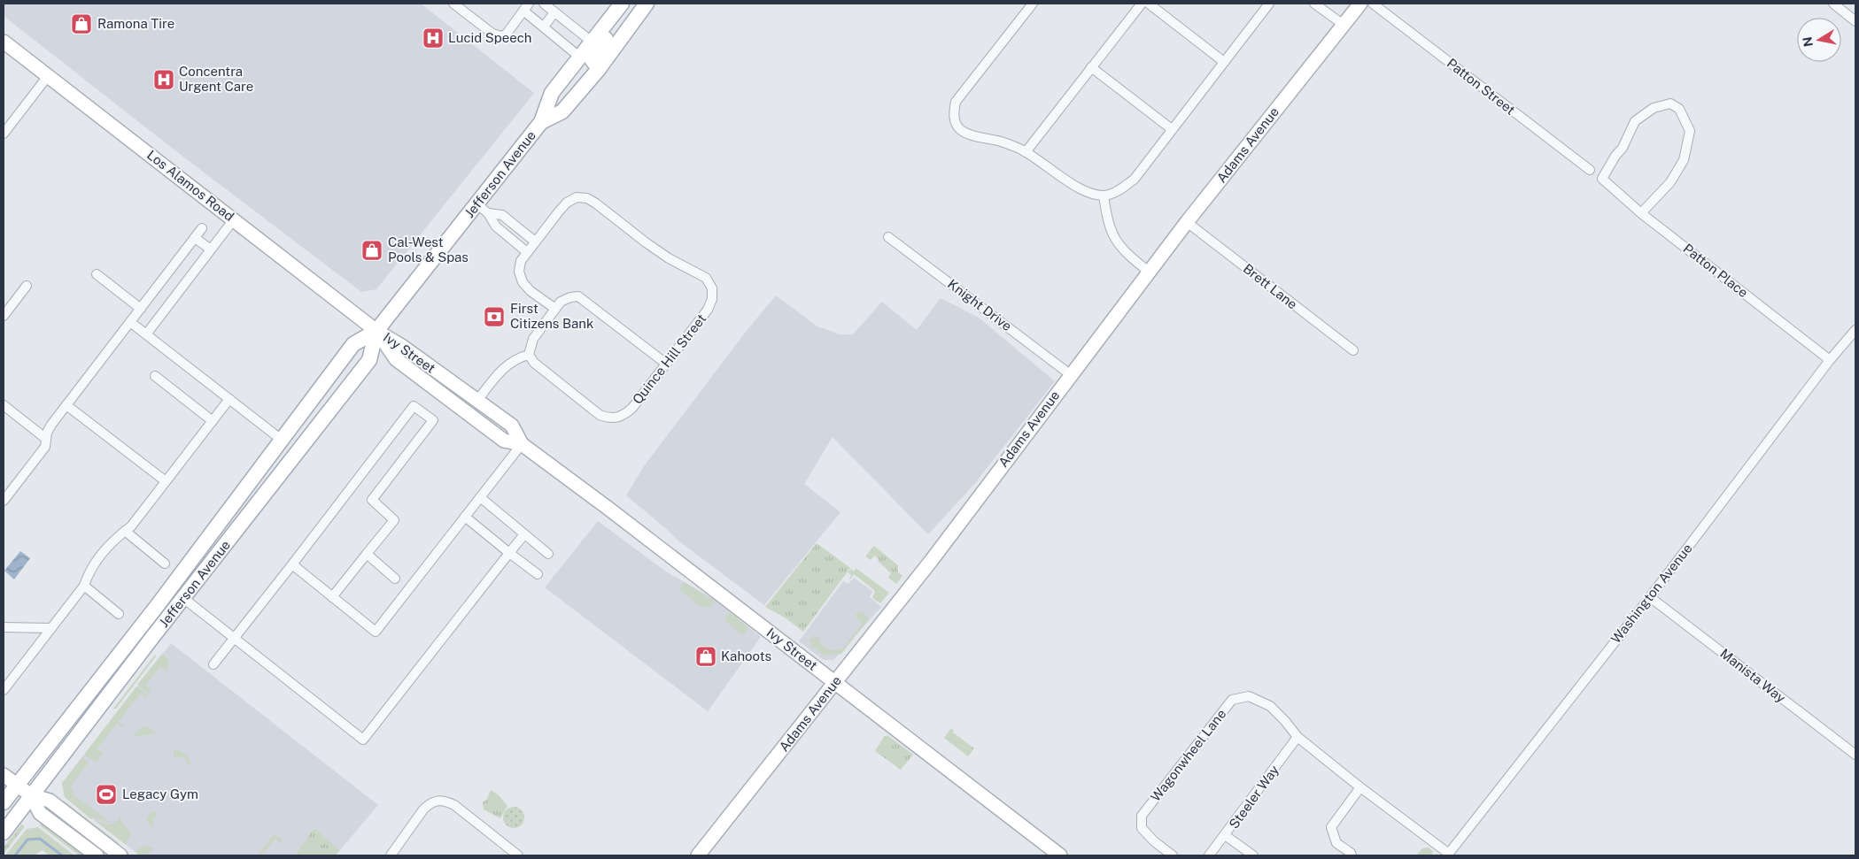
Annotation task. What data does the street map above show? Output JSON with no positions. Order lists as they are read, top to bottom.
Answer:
{
  "streets": {
    "main road": ["Jefferson Avenue"],
    "street": [
      "Patton Street",
      "Adams Avenue",
      "Los Alamos Road",
      "Patton Place",
      "Brett Lane",
      "Knight Drive",
      "Ivy Street",
      "Quince Hill Street",
      "Washington Avenue",
      "Manista Way",
      "Wagonwheel Lane",
      "Steeler Way"
    ]
  },
  "crossings": [
    ["Adams Avenue", "Brett Lane"],
    ["Adams Avenue", "Knight Drive"],
    ["Adams Avenue", "Ivy Street"],
    ["Jefferson Avenue", "Los Alamos Road"],
    ["Jefferson Avenue", "Ivy Street"],
    ["Los Alamos Road", "Ivy Street"],
    ["Patton Place", "Washington Avenue"],
    ["Washington Avenue", "Manista Way"],
    ["Washington Avenue", "Wagonwheel Lane"],
    ["Wagonwheel Lane", "Steeler Way"]
  ],
  "places": {
    "shop": ["Ramona Tire", "Cal-West Pools & Spas", "Kahoots"],
    "hospital": ["Lucid Speech", "Concentra Urgent Care"],
    "bank": ["First Citizens Bank"],
    "sports": ["Legacy Gym"]
  },
  "north": "left"
}
